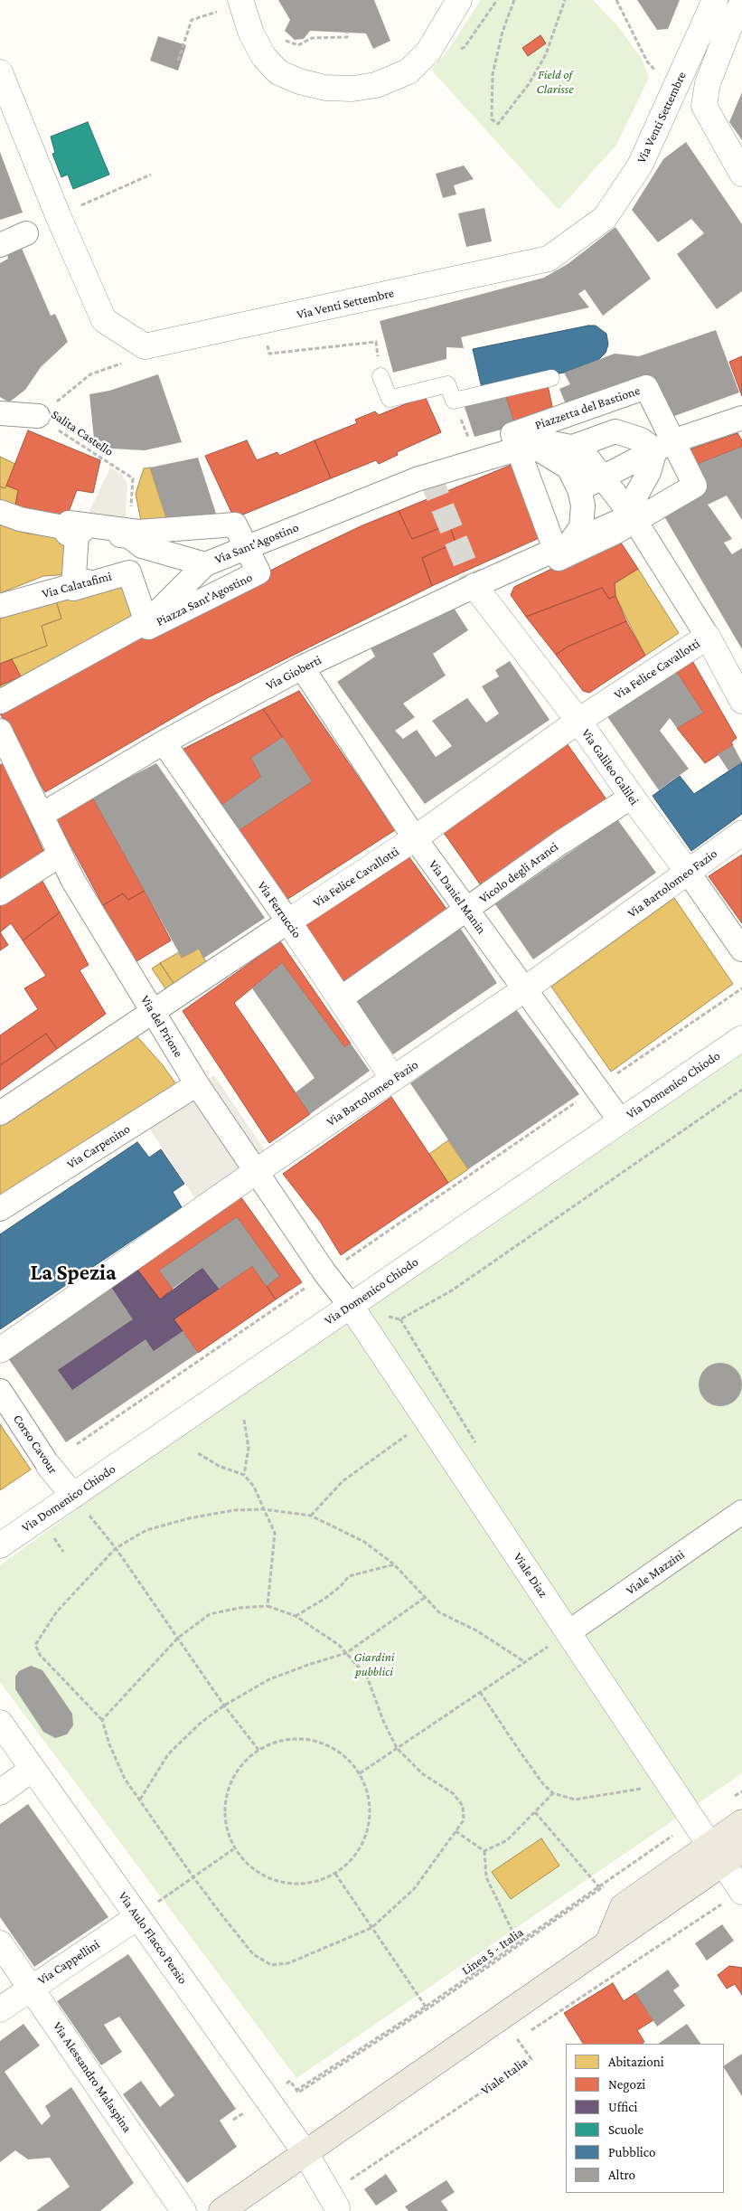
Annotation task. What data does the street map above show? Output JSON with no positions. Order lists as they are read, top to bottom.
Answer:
{
  "streets": {
    "street": [
      "Via Venti Settembre",
      "Piazzetta del Bastione",
      "Via Sant'Agostino",
      "Via Calatafimi",
      "Piazza Sant'Agostino",
      "Via Felice Cavallotti",
      "Via Gioberti",
      "Via Galileo Galilei",
      "Vicolo degli Aranci",
      "Via Bartolomeo Fazio",
      "Via Daniel Manin",
      "Via Ferruccio",
      "Via del Prione",
      "Via Domenico Chiodo",
      "Via Carpenino",
      "Corso Cavour",
      "Viale Mazzini",
      "Viale Diaz",
      "Via Aulo Flacco Persio",
      "Via Cappellini",
      "Via Alessandro Malaspina"
    ],
    "path": ["Salita Castello", "Linea 5 - Italia", "Viale Italia"]
  },
  "crossings": [
    ["Piazzetta del Bastione", "Via Sant'Agostino"],
    ["Piazzetta del Bastione", "Via Gioberti"],
    ["Salita Castello", "Via Calatafimi"],
    ["Salita Castello", "Piazza Sant'Agostino"],
    ["Via Sant'Agostino", "Piazza Sant'Agostino"],
    ["Via Calatafimi", "Piazza Sant'Agostino"],
    ["Via Felice Cavallotti", "Via Galileo Galilei"],
    ["Via Felice Cavallotti", "Via Daniel Manin"],
    ["Via Felice Cavallotti", "Via Ferruccio"],
    ["Via Felice Cavallotti", "Via del Prione"],
    ["Via Gioberti", "Via Galileo Galilei"],
    ["Via Gioberti", "Via Daniel Manin"],
    ["Via Gioberti", "Via Ferruccio"],
    ["Via Gioberti", "Via del Prione"],
    ["Via Galileo Galilei", "Vicolo degli Aranci"],
    ["Via Galileo Galilei", "Via Bartolomeo Fazio"],
    ["Vicolo degli Aranci", "Via Daniel Manin"],
    ["Vicolo degli Aranci", "Via Ferruccio"],
    ["Via Bartolomeo Fazio", "Via Daniel Manin"],
    ["Via Bartolomeo Fazio", "Via Ferruccio"],
    ["Via Bartolomeo Fazio", "Via del Prione"],
    ["Via Daniel Manin", "Via Domenico Chiodo"],
    ["Via del Prione", "Via Domenico Chiodo"],
    ["Via del Prione", "Via Carpenino"],
    ["Via del Prione", "Viale Diaz"],
    ["Via Domenico Chiodo", "Corso Cavour"],
    ["Via Domenico Chiodo", "Viale Diaz"],
    ["Viale Mazzini", "Viale Diaz"],
    ["Viale Diaz", "Linea 5 - Italia"],
    ["Via Aulo Flacco Persio", "Via Cappellini"],
    ["Via Aulo Flacco Persio", "Viale Italia"],
    ["Via Cappellini", "Via Alessandro Malaspina"]
  ],
  "districts": ["La Spezia"],
  "parks": ["Field of Clarisse", "Giardini pubblici"],
  "legend": [
    "Abitazioni",
    "Negozi",
    "Uffici",
    "Scuole",
    "Pubblico",
    "Altro"
  ]
}
